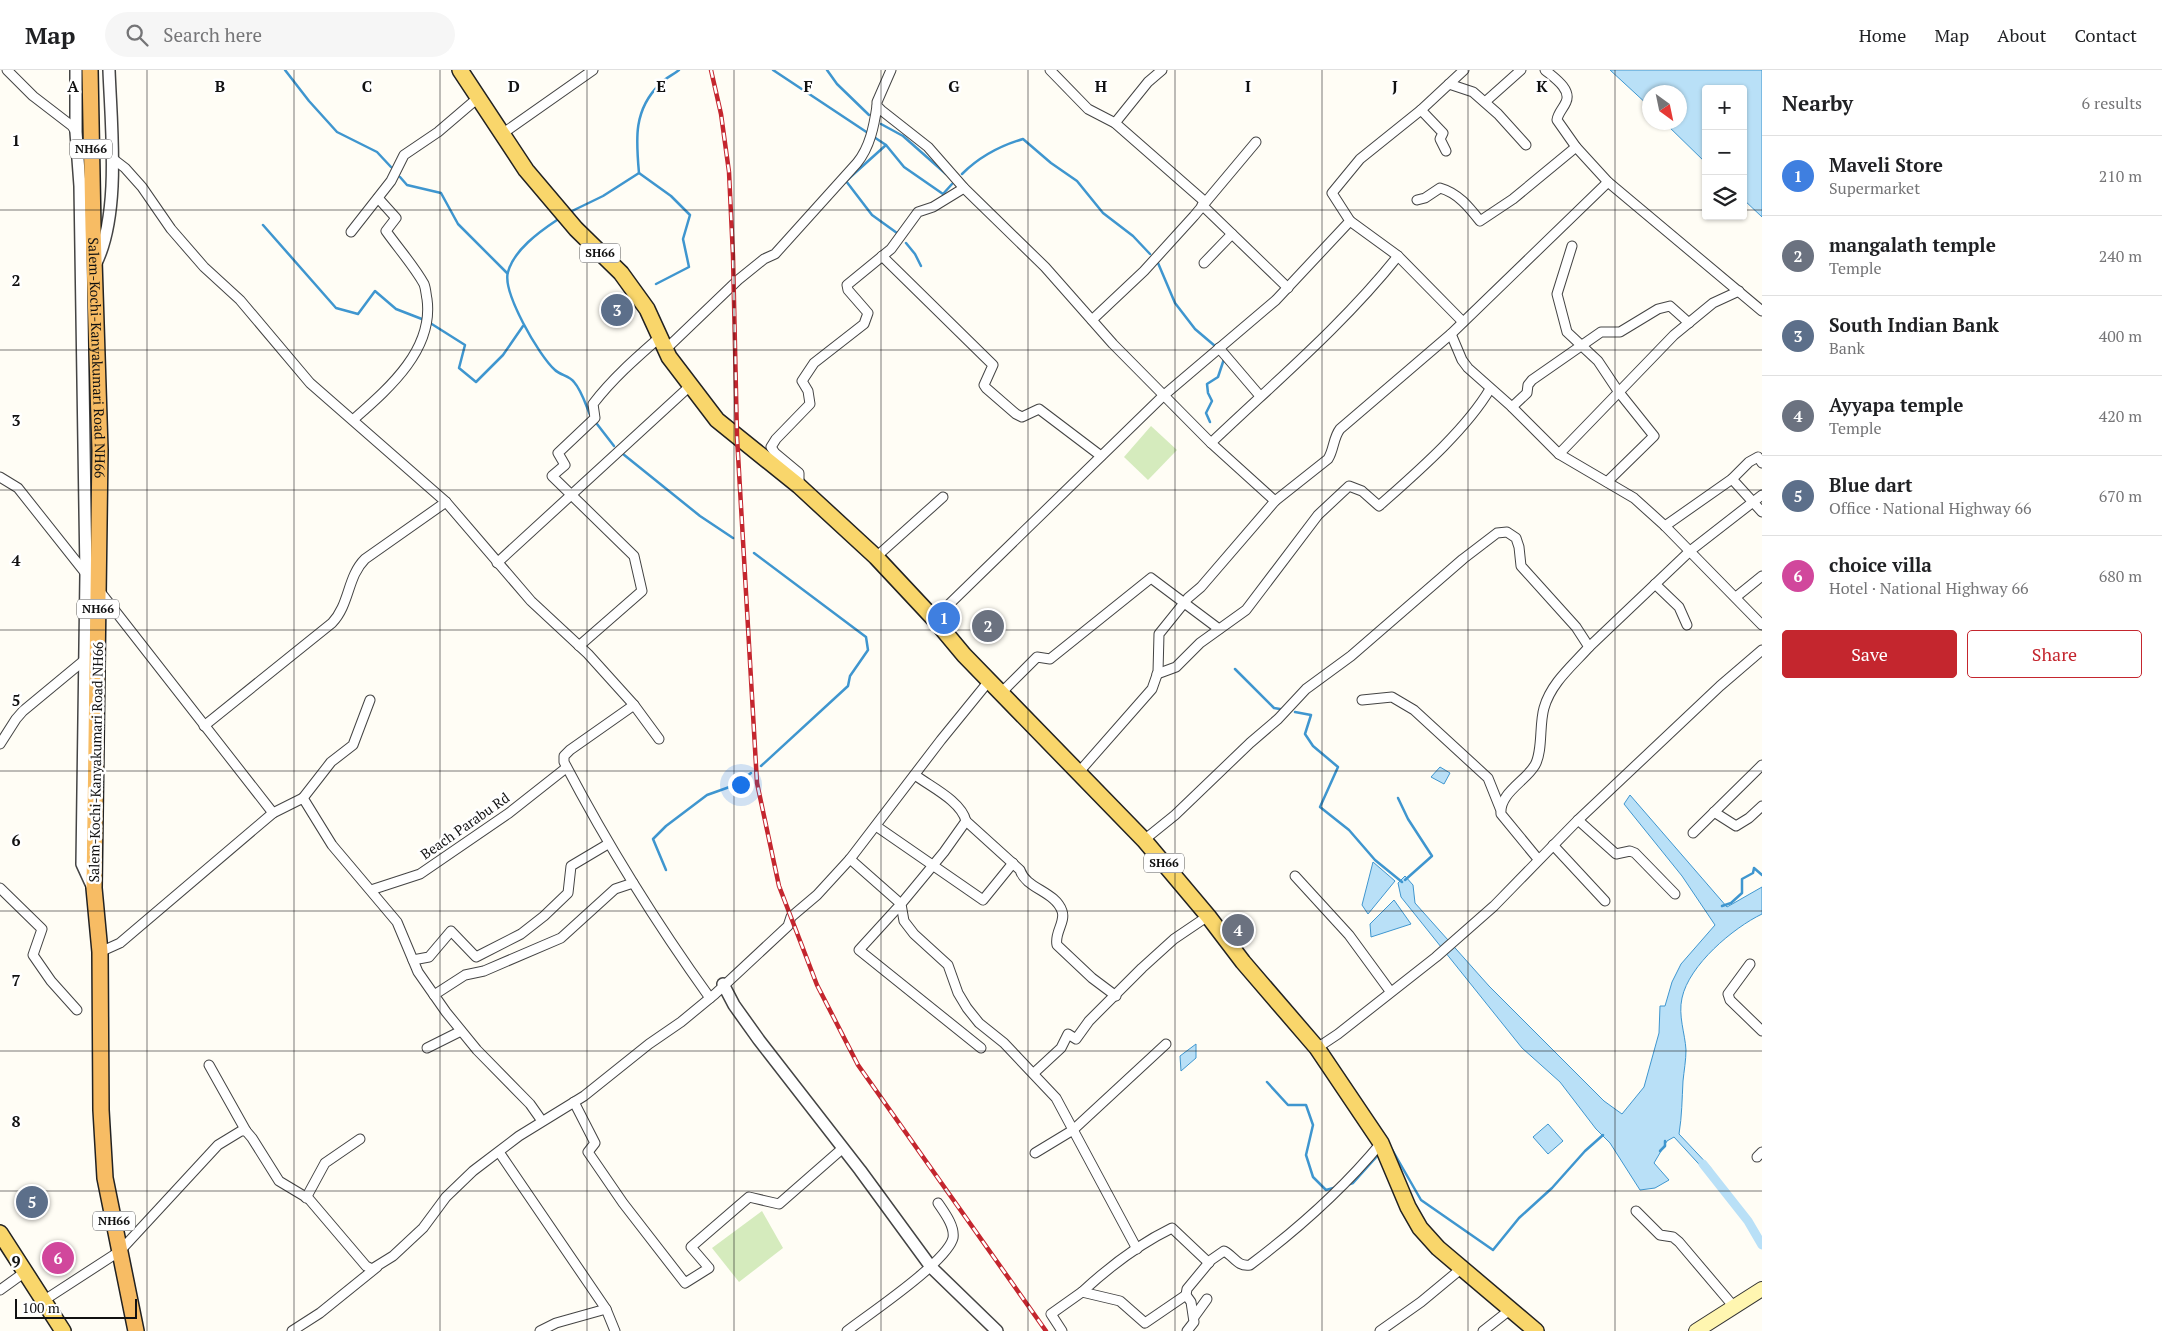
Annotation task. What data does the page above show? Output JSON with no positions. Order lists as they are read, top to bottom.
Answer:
{
  "streets": {
    "highway": ["NH66", "Salem-Kochi-Kanyakumari Road NH66"],
    "main road": ["SH66"],
    "street": ["Beach Parabu Rd"]
  },
  "scale_bar": "100 m",
  "north": "bottom right",
  "page": {
    "header": "Map",
    "search": "Search here",
    "nav": [
      "Home",
      "Map",
      "About",
      "Contact"
    ],
    "heading": ["Nearby", "6 results"],
    "map_buttons": ["+", "−"],
    "list": [
      {
        "mark": "1",
        "name": "Maveli Store",
        "note": "Supermarket",
        "value": "210 m"
      },
      {
        "mark": "2",
        "name": "mangalath temple",
        "note": "Temple",
        "value": "240 m"
      },
      {
        "mark": "3",
        "name": "South Indian Bank",
        "note": "Bank",
        "value": "400 m"
      },
      {
        "mark": "4",
        "name": "Ayyapa temple",
        "note": "Temple",
        "value": "420 m"
      },
      {
        "mark": "5",
        "name": "Blue dart",
        "note": "Office · National Highway 66",
        "value": "670 m"
      },
      {
        "mark": "6",
        "name": "choice villa",
        "note": "Hotel · National Highway 66",
        "value": "680 m"
      }
    ],
    "pins": [
      "3",
      "1",
      "2",
      "4",
      "5",
      "6"
    ],
    "buttons": ["Save", "Share"],
    "scale": "100 m"
  },
  "grid": {
    "columns": [
      "A",
      "B",
      "C",
      "D",
      "E",
      "F",
      "G",
      "H",
      "I",
      "J",
      "K"
    ],
    "rows": [
      "1",
      "2",
      "3",
      "4",
      "5",
      "6",
      "7",
      "8",
      "9"
    ]
  }
}
